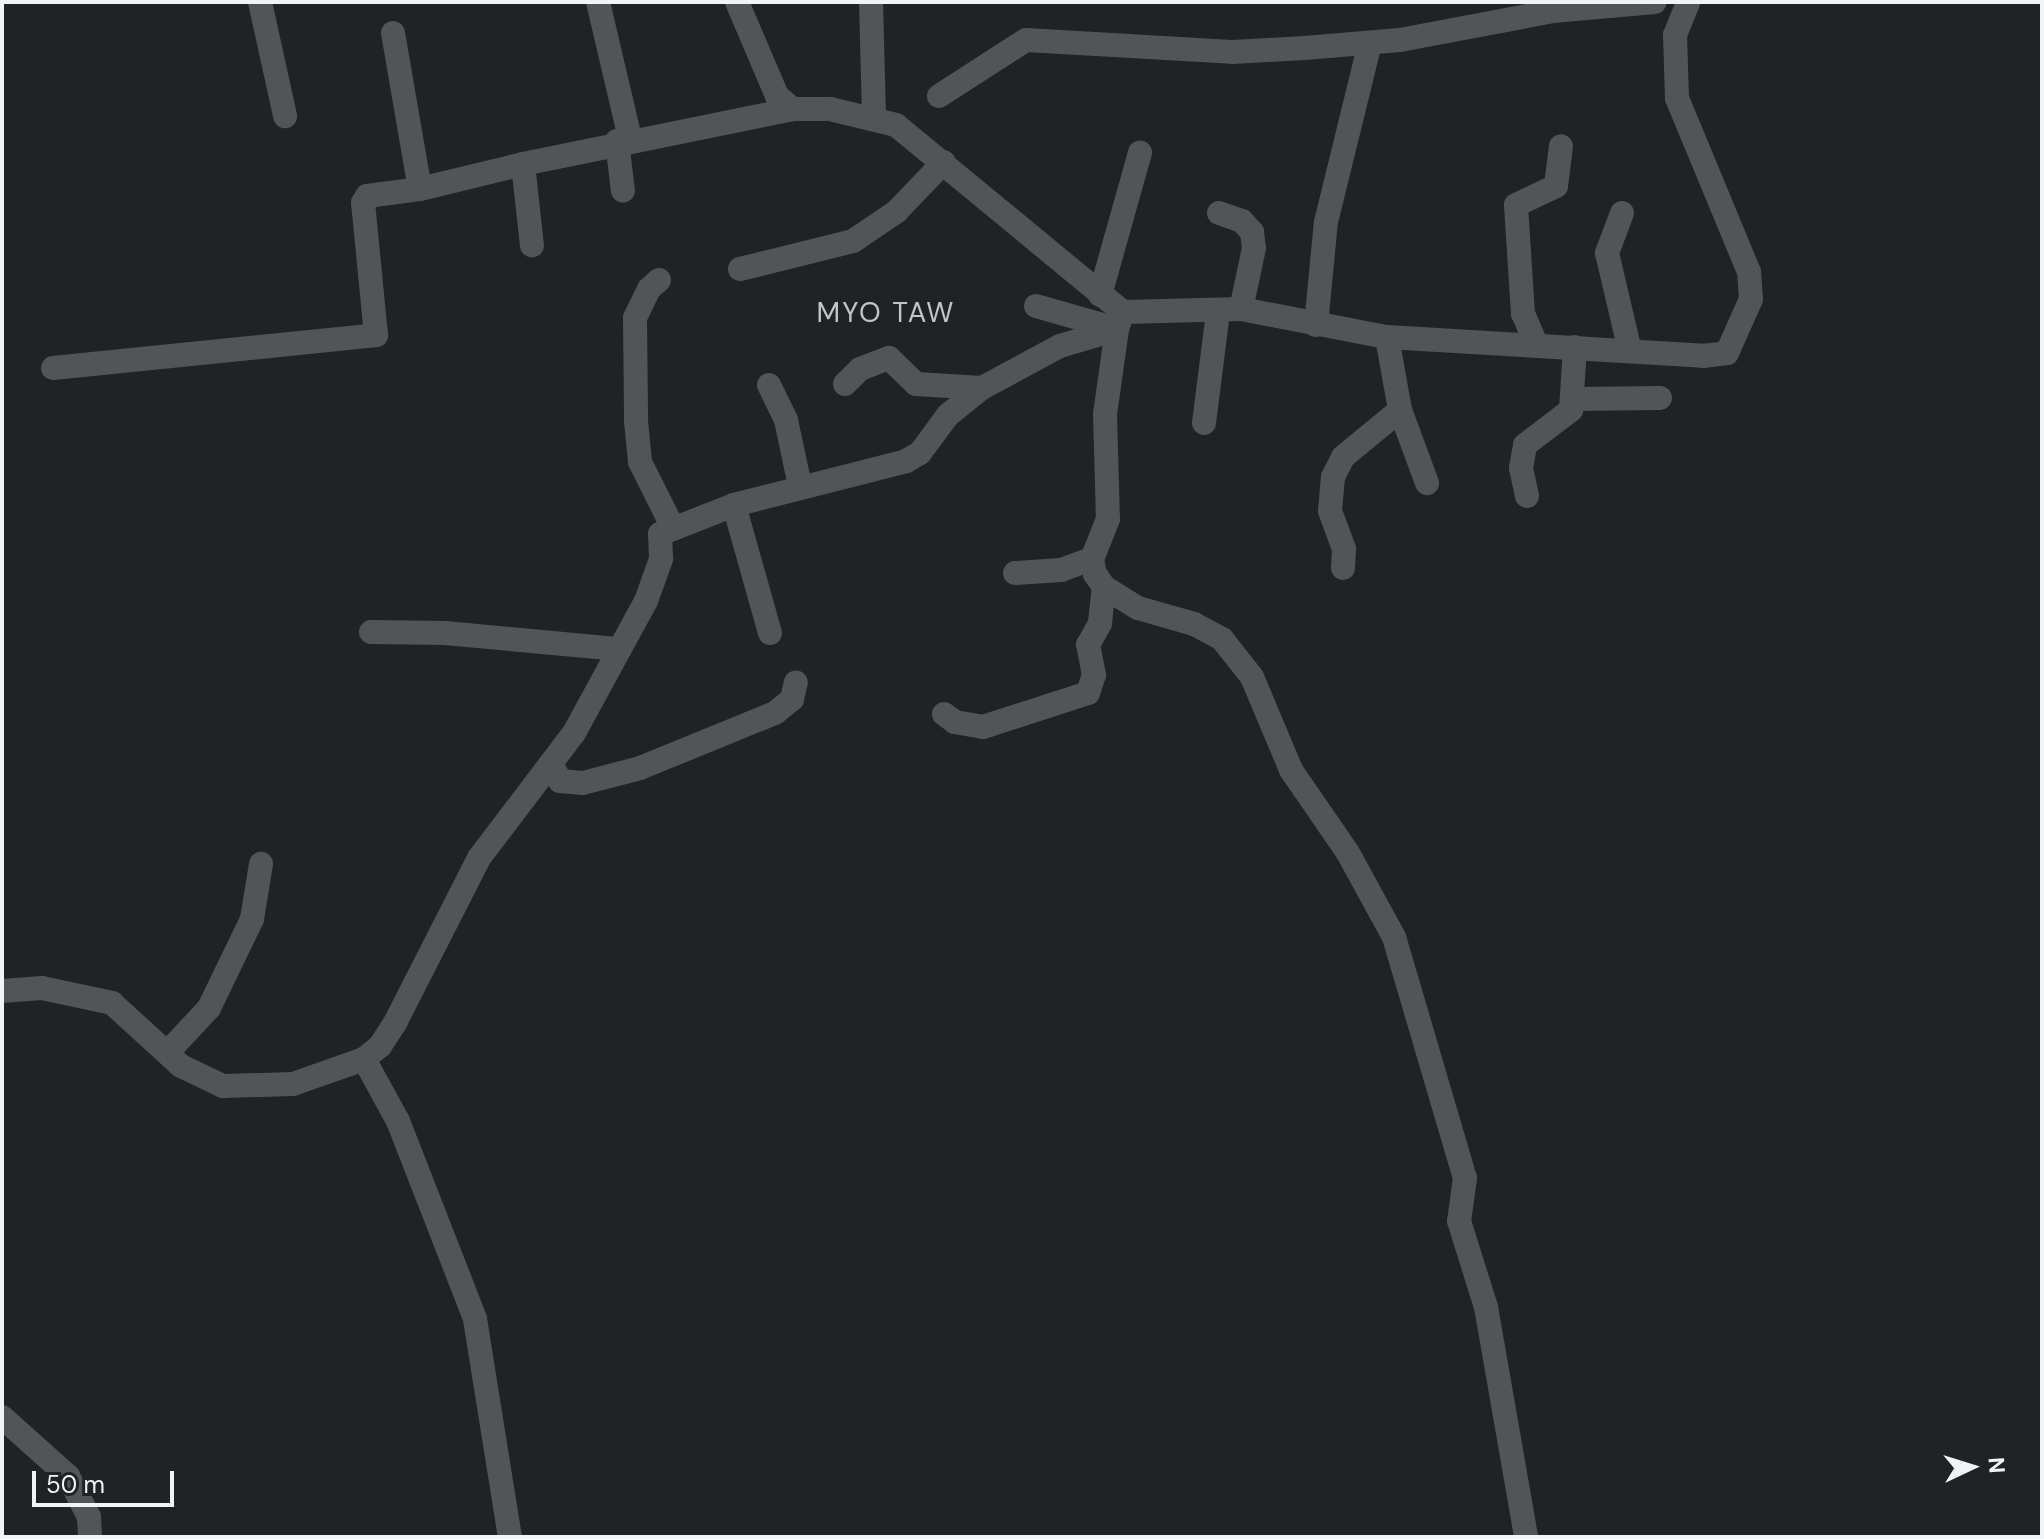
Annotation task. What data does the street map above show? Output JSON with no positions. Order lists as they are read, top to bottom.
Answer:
{
  "districts": ["MYO TAW"],
  "scale_bar": "50 m",
  "north": "right"
}
